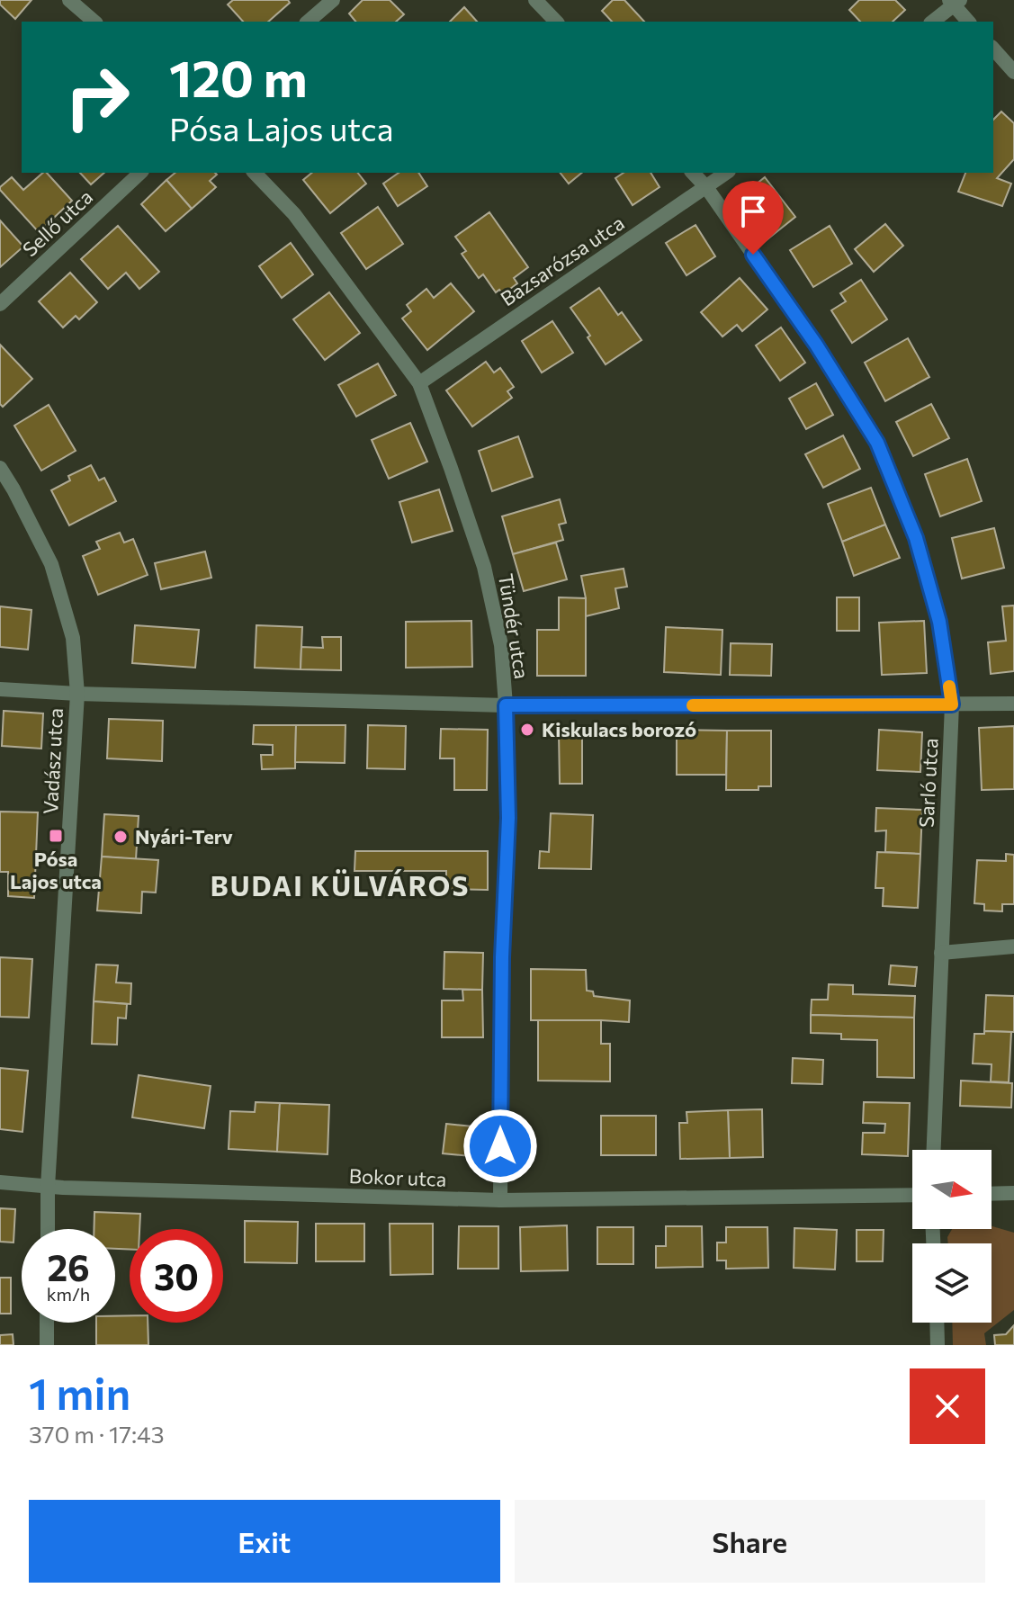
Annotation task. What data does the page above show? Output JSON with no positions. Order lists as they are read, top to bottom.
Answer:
{
  "streets": {
    "street": [
      "Sellő utca",
      "Bazsarózsa utca",
      "Tündér utca",
      "Vadász utca",
      "Sarló utca",
      "Bokor utca"
    ]
  },
  "crossings": [
    ["Bazsarózsa utca", "Tündér utca"],
    ["Bazsarózsa utca", "Sarló utca"],
    ["Tündér utca", "Bokor utca"],
    ["Vadász utca", "Bokor utca"]
  ],
  "districts": ["BUDAI KÜLVÁROS"],
  "places": {
    "other": ["Kiskulacs borozó", "Nyári-Terv"],
    "transit": ["Pósa Lajos utca"]
  },
  "north": "right",
  "page": {
    "turn": ["120 m", "Pósa Lajos utca"],
    "speed": "26 km/h",
    "limit": "30",
    "heading": ["1 min", "370 m · 17:43"],
    "buttons": ["Exit", "Share"]
  }
}
